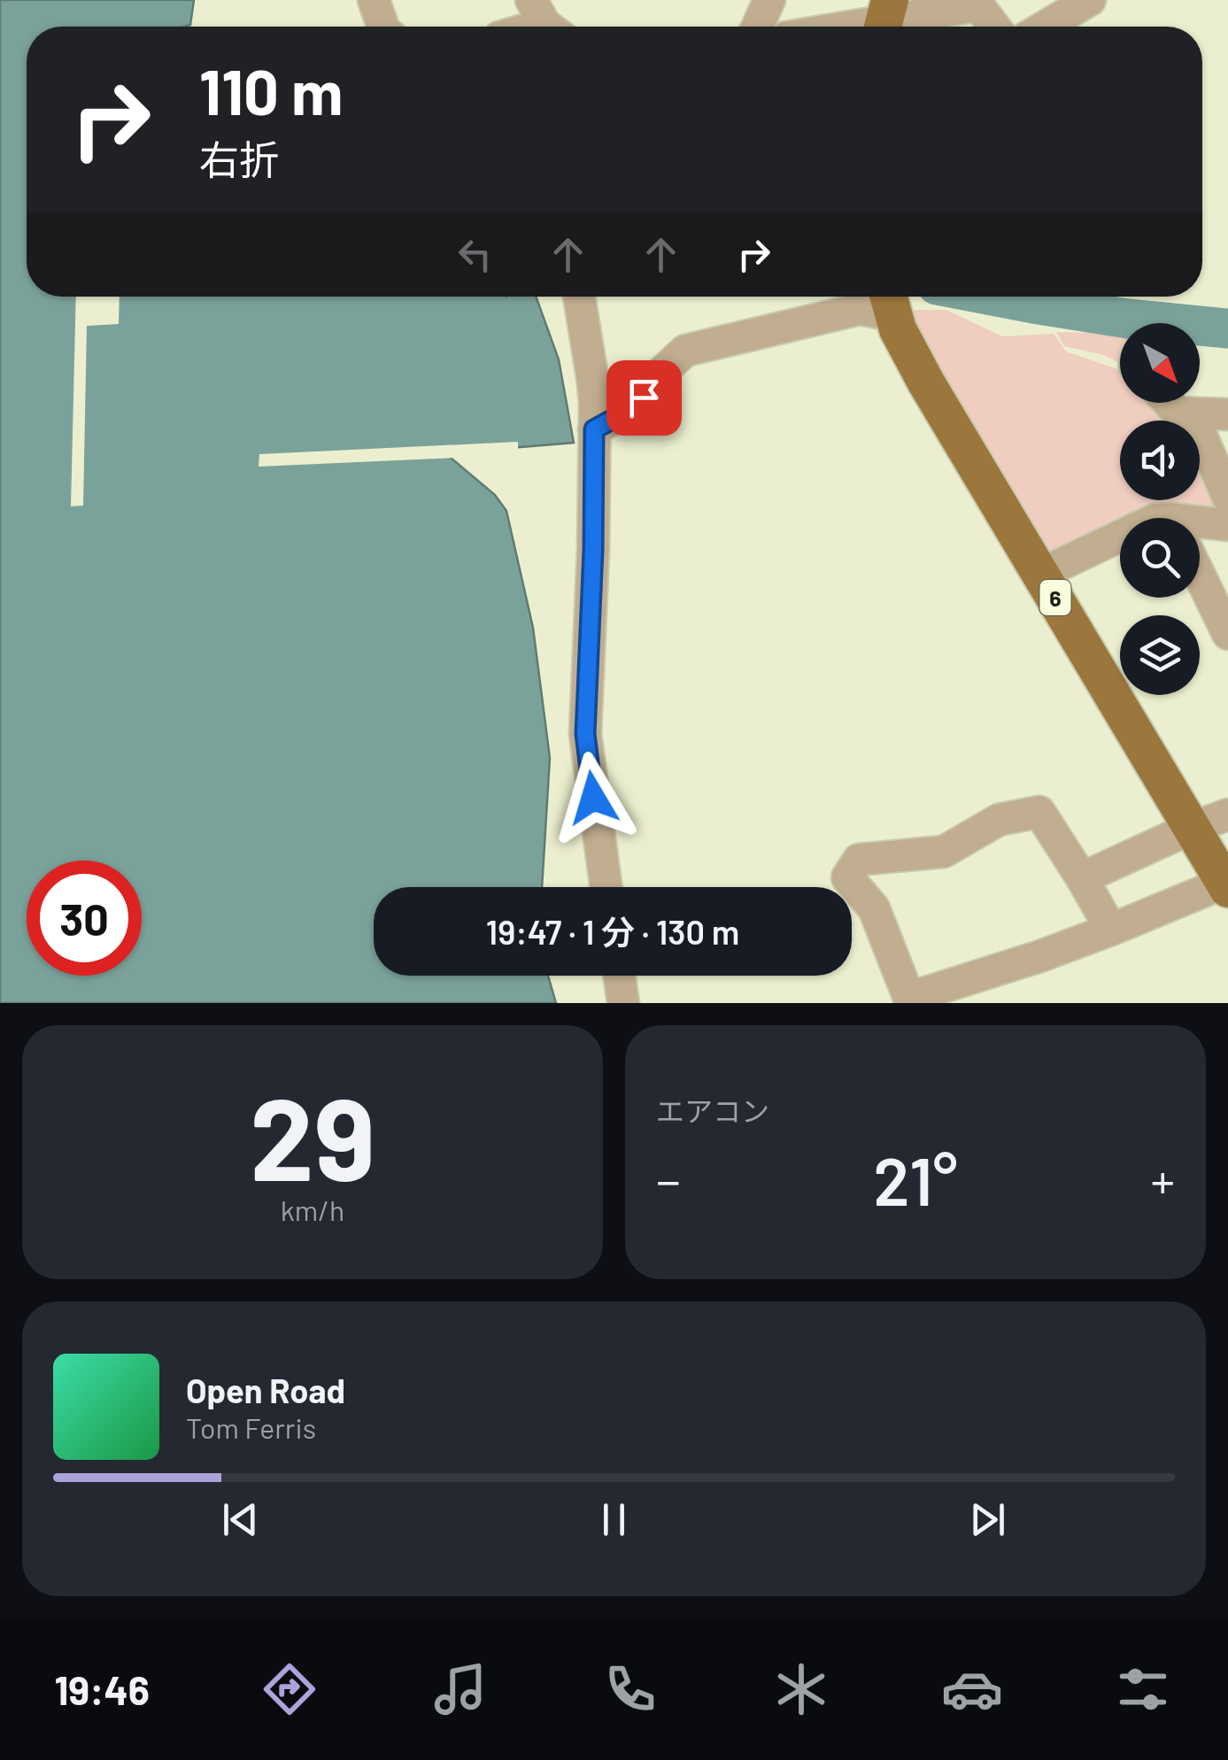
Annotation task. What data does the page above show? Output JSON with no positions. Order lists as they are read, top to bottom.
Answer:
{
  "streets": {
    "main road": ["6"]
  },
  "north": "bottom right",
  "page": {
    "turn": ["110 m", "右折"],
    "limit": "30",
    "trip": "19:47 · 1 分 · 130 m",
    "tile": [
      ["29", "km/h"],
      "エアコン"
    ],
    "heat": ["−", "21°", "+"],
    "song": ["Open Road", "Tom Ferris"],
    "tabs": "19:46"
  }
}
